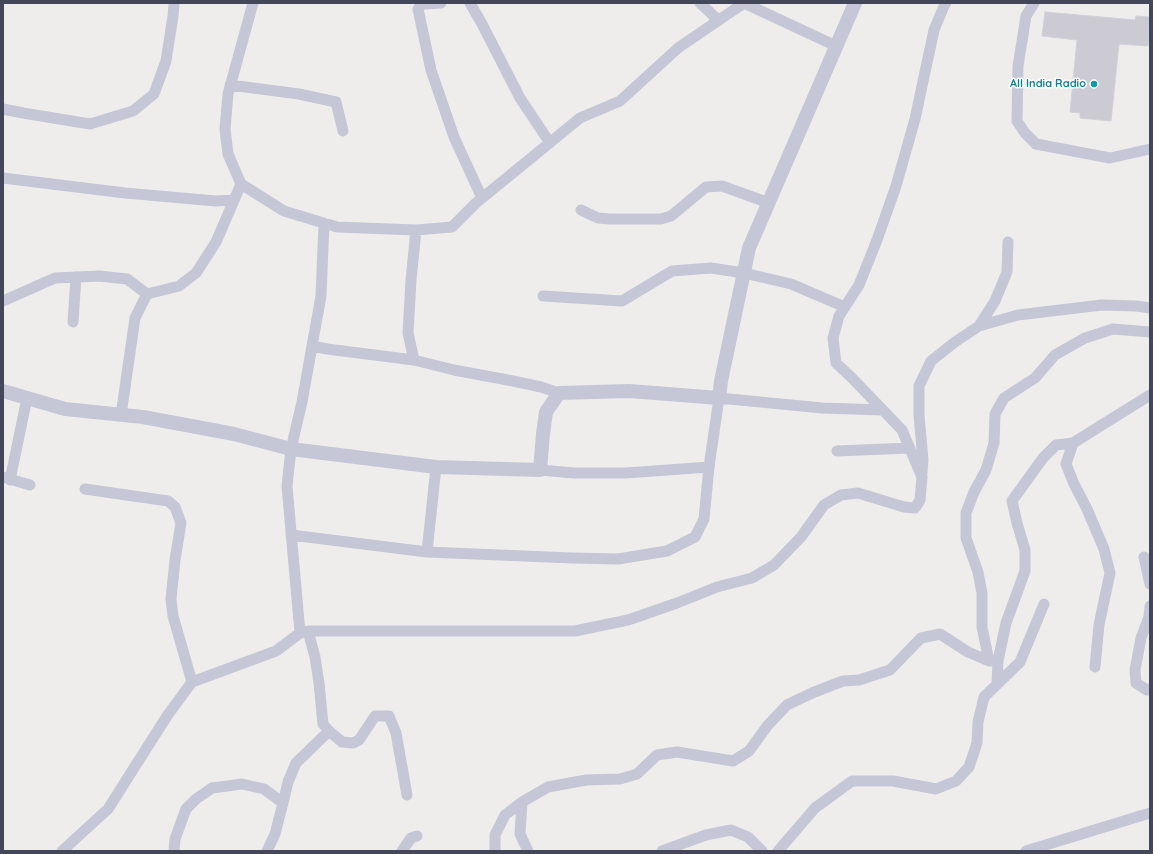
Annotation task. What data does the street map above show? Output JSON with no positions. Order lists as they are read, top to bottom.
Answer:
{
  "places": ["All India Radio"]
}
